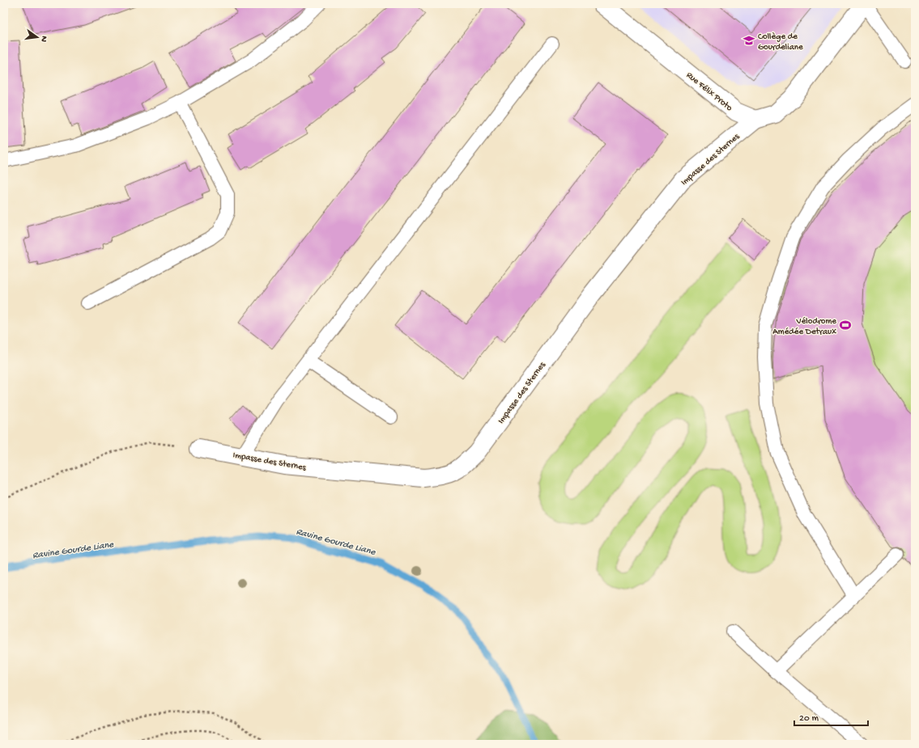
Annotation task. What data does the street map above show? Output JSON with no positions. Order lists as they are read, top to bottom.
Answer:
{
  "streets": {
    "street": ["Rue Félix Proto", "Impasse des Sternes"]
  },
  "crossings": [
    ["Rue Félix Proto", "Impasse des Sternes"]
  ],
  "water": ["Ravine Gourde Liane"],
  "places": {
    "school or university": ["Collège de Gourdeliane"],
    "sports": ["Vélodrome Amédée Detraux"]
  },
  "scale_bar": "20 m",
  "north": "right"
}
